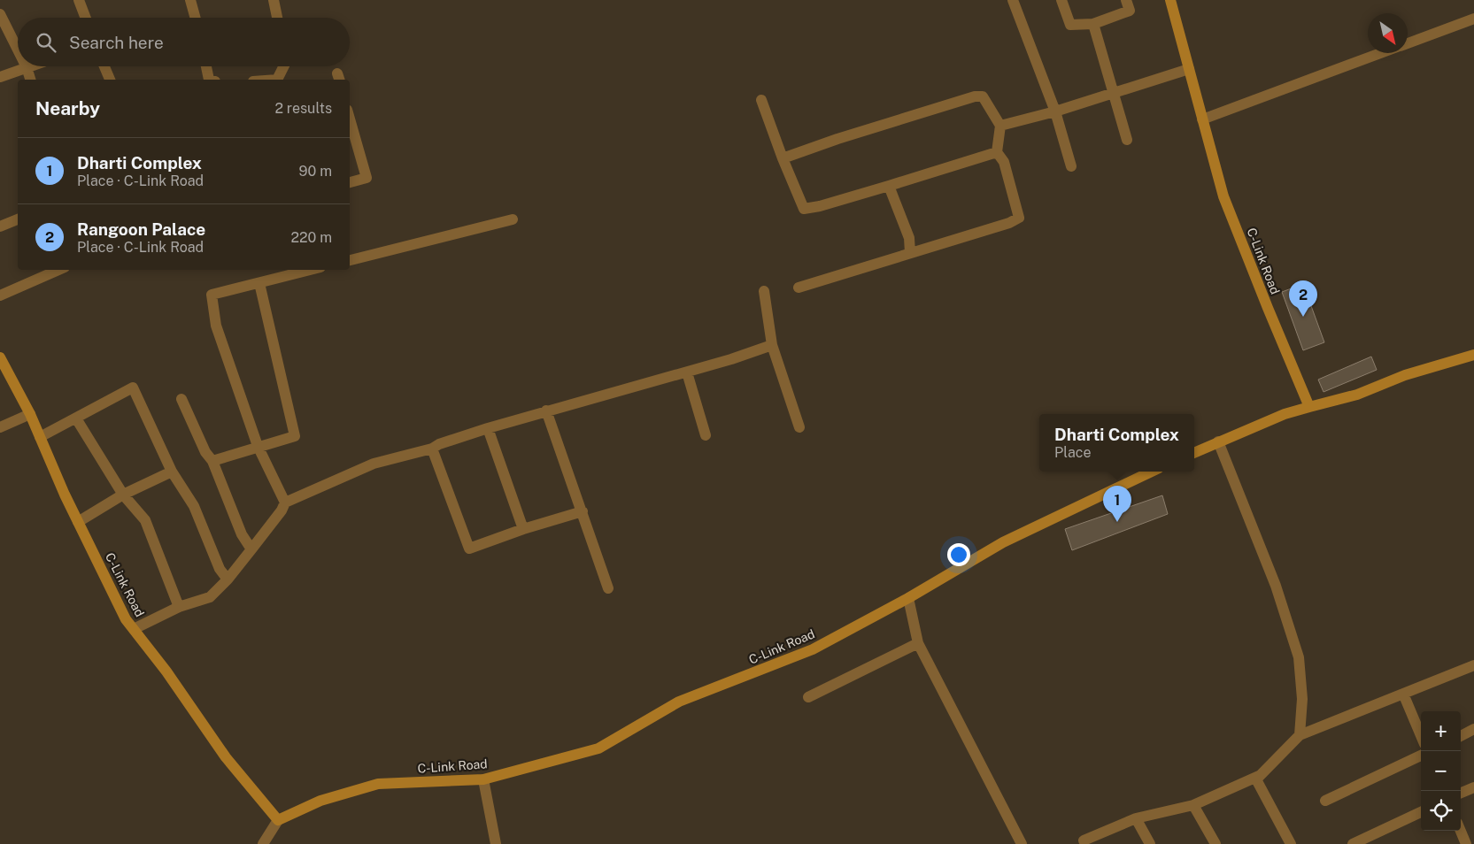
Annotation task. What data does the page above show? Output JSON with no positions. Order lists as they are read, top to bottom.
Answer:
{
  "streets": {
    "street": ["C-Link Road"]
  },
  "north": "bottom right",
  "page": {
    "search": "Search here",
    "heading": ["Nearby", "2 results"],
    "list": [
      {
        "mark": "1",
        "name": "Dharti Complex",
        "note": "Place · C-Link Road",
        "value": "90 m"
      },
      {
        "mark": "2",
        "name": "Rangoon Palace",
        "note": "Place · C-Link Road",
        "value": "220 m"
      }
    ],
    "pins": ["2", "1"],
    "popup": ["Dharti Complex", "Place"],
    "map_buttons": ["+", "−"]
  }
}
